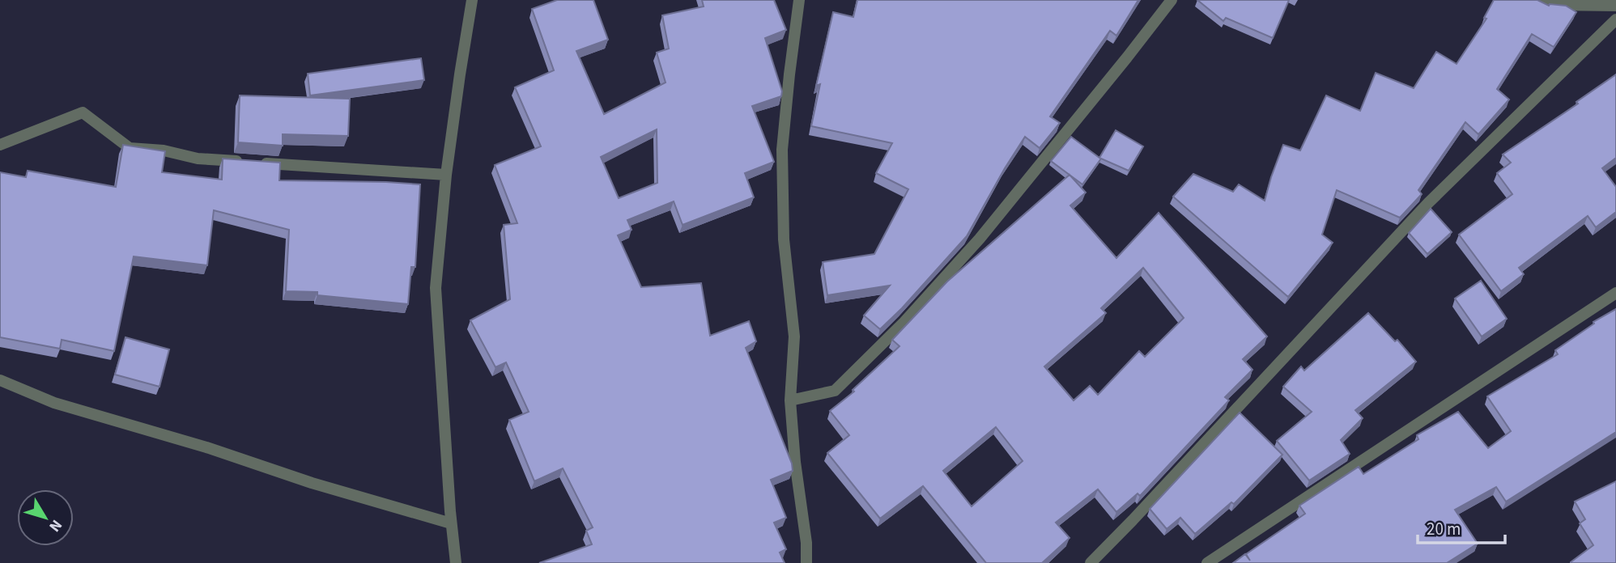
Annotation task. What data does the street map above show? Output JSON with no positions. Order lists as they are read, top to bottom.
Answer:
{
  "scale_bar": "20 m",
  "north": "bottom right"
}
